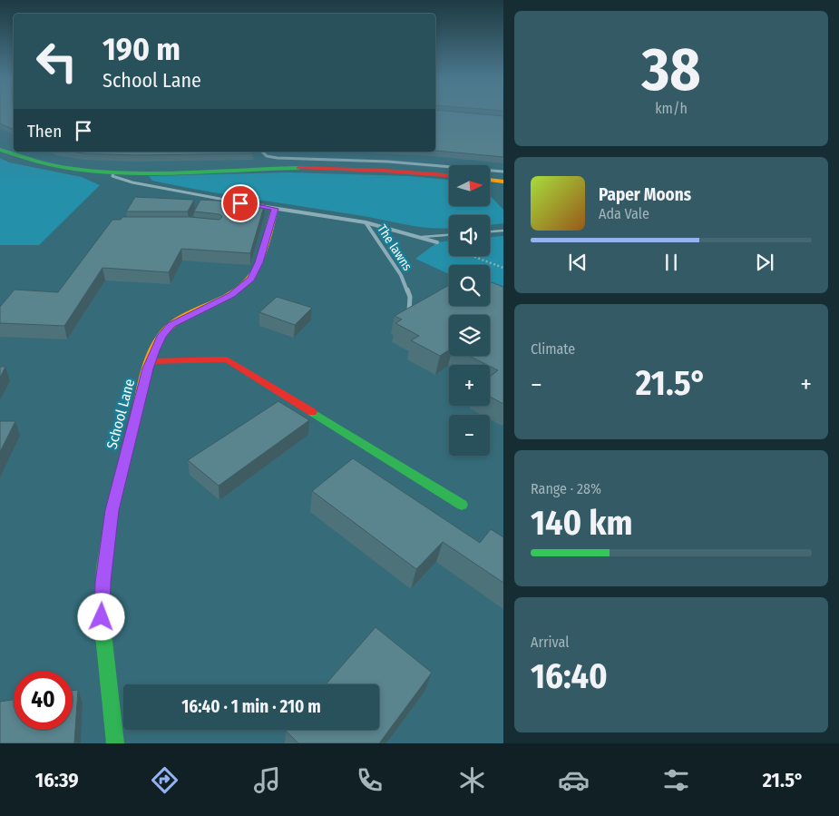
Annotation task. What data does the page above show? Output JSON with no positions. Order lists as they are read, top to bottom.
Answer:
{
  "streets": {
    "street": ["The lawns", "School Lane"]
  },
  "north": "right",
  "page": {
    "tile": [
      ["38", "km/h"],
      "Climate",
      ["Range · 28%", "140 km"],
      ["Arrival", "16:40"]
    ],
    "turn": ["190 m", "School Lane"],
    "then": "Then",
    "map_buttons": ["+", "−"],
    "song": ["Paper Moons", "Ada Vale"],
    "heat": ["−", "21.5°", "+"],
    "limit": "40",
    "trip": "16:40 · 1 min · 210 m",
    "tabs": ["16:39", "21.5°"]
  }
}
